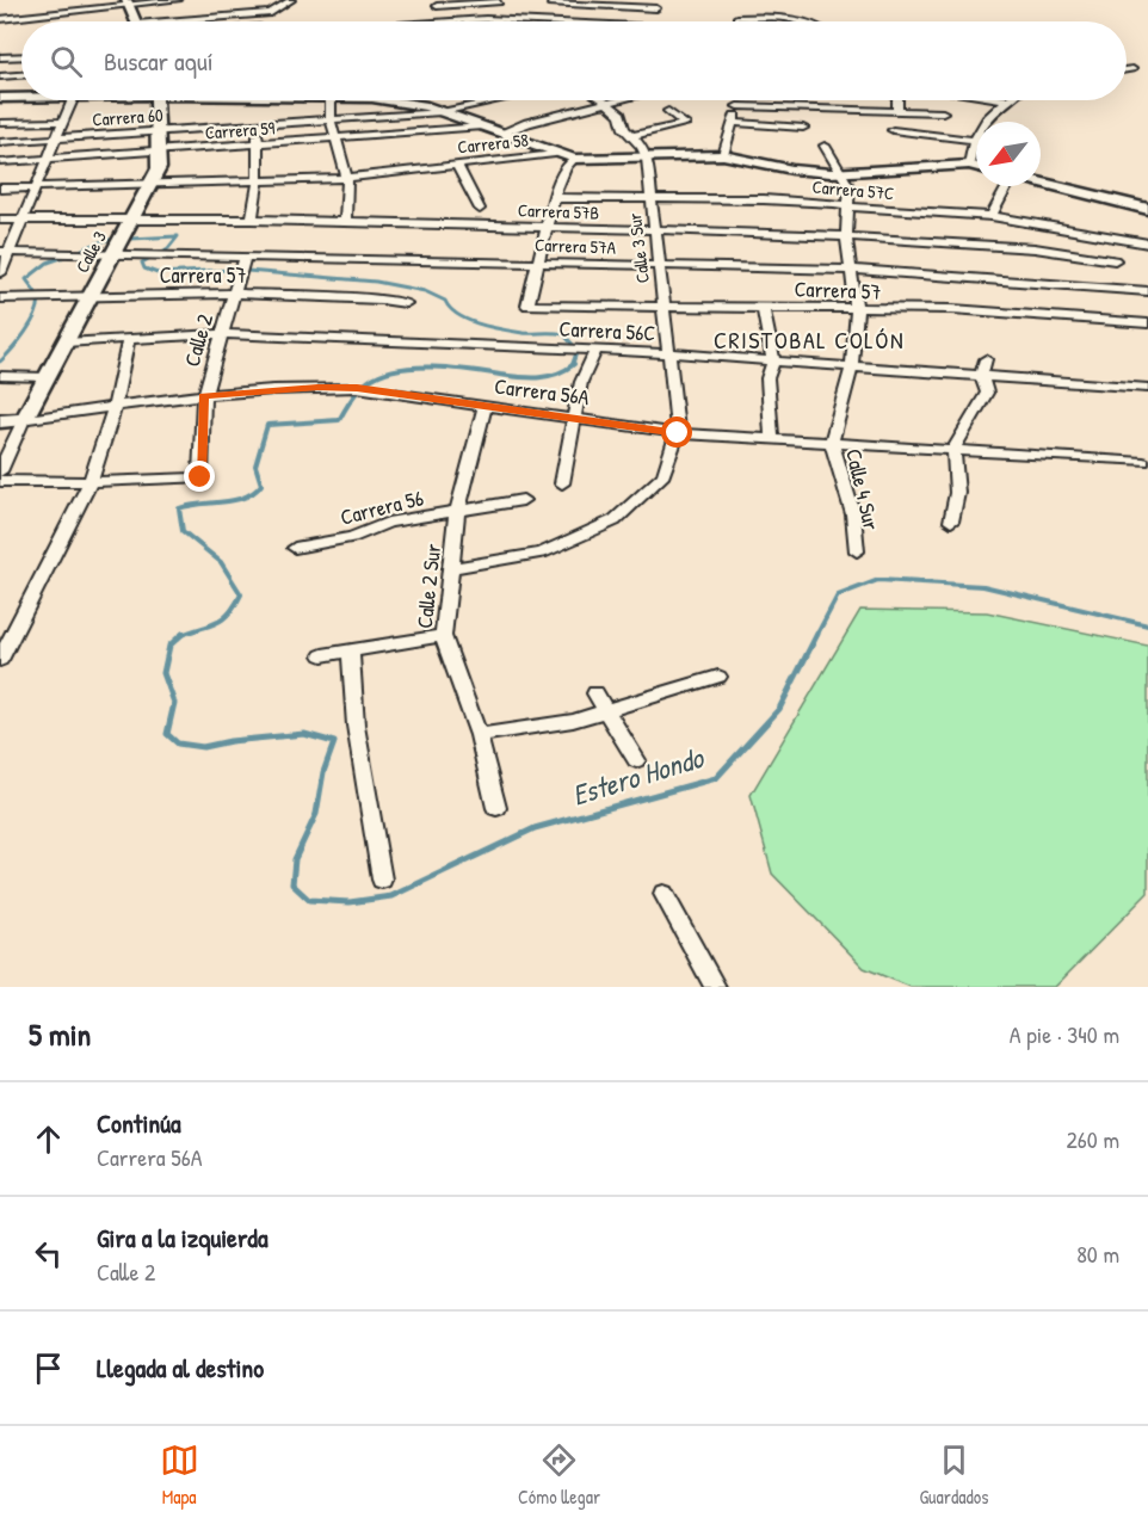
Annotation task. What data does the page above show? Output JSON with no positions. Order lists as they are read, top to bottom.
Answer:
{
  "streets": {
    "street": [
      "Carrera 60",
      "Carrera 59",
      "Carrera 58",
      "Carrera 57C",
      "Carrera 57B",
      "Carrera 57A",
      "Calle 3 Sur",
      "Calle 3",
      "Carrera 57",
      "Carrera 56C",
      "Calle 2",
      "Carrera 56A",
      "Calle 4 Sur",
      "Carrera 56",
      "Calle 2 Sur"
    ]
  },
  "crossings": [
    ["Carrera 60", "Calle 3"],
    ["Carrera 59", "Calle 3"],
    ["Carrera 58", "Calle 3 Sur"],
    ["Carrera 58", "Calle 3"],
    ["Carrera 58", "Calle 4 Sur"],
    ["Carrera 57C", "Calle 3 Sur"],
    ["Carrera 57C", "Calle 4 Sur"],
    ["Carrera 57B", "Calle 3 Sur"],
    ["Carrera 57B", "Calle 3"],
    ["Carrera 57B", "Calle 4 Sur"],
    ["Carrera 57A", "Calle 3 Sur"],
    ["Carrera 57A", "Calle 3"],
    ["Carrera 57A", "Carrera 57"],
    ["Carrera 57A", "Calle 2"],
    ["Carrera 57A", "Calle 4 Sur"],
    ["Calle 3 Sur", "Carrera 57"],
    ["Calle 3 Sur", "Carrera 56C"],
    ["Calle 3 Sur", "Carrera 56A"],
    ["Calle 3", "Carrera 57"],
    ["Calle 3", "Carrera 56C"],
    ["Calle 3", "Carrera 56A"],
    ["Carrera 57", "Calle 2"],
    ["Carrera 57", "Calle 4 Sur"],
    ["Carrera 56C", "Calle 2"],
    ["Carrera 56C", "Calle 4 Sur"],
    ["Calle 2", "Carrera 56A"],
    ["Carrera 56A", "Calle 4 Sur"],
    ["Carrera 56A", "Calle 2 Sur"],
    ["Carrera 56", "Calle 2 Sur"]
  ],
  "districts": ["CRISTOBAL COLÓN"],
  "water": ["Estero Hondo"],
  "north": "bottom left",
  "page": {
    "search": "Buscar aquí",
    "heading": ["5 min", "A pie · 340 m"],
    "list": [
      ["Continúa", "Carrera 56A", "260 m"],
      ["Gira a la izquierda", "Calle 2", "80 m"],
      "Llegada al destino"
    ],
    "nav": ["Mapa", "Cómo llegar", "Guardados"]
  }
}
